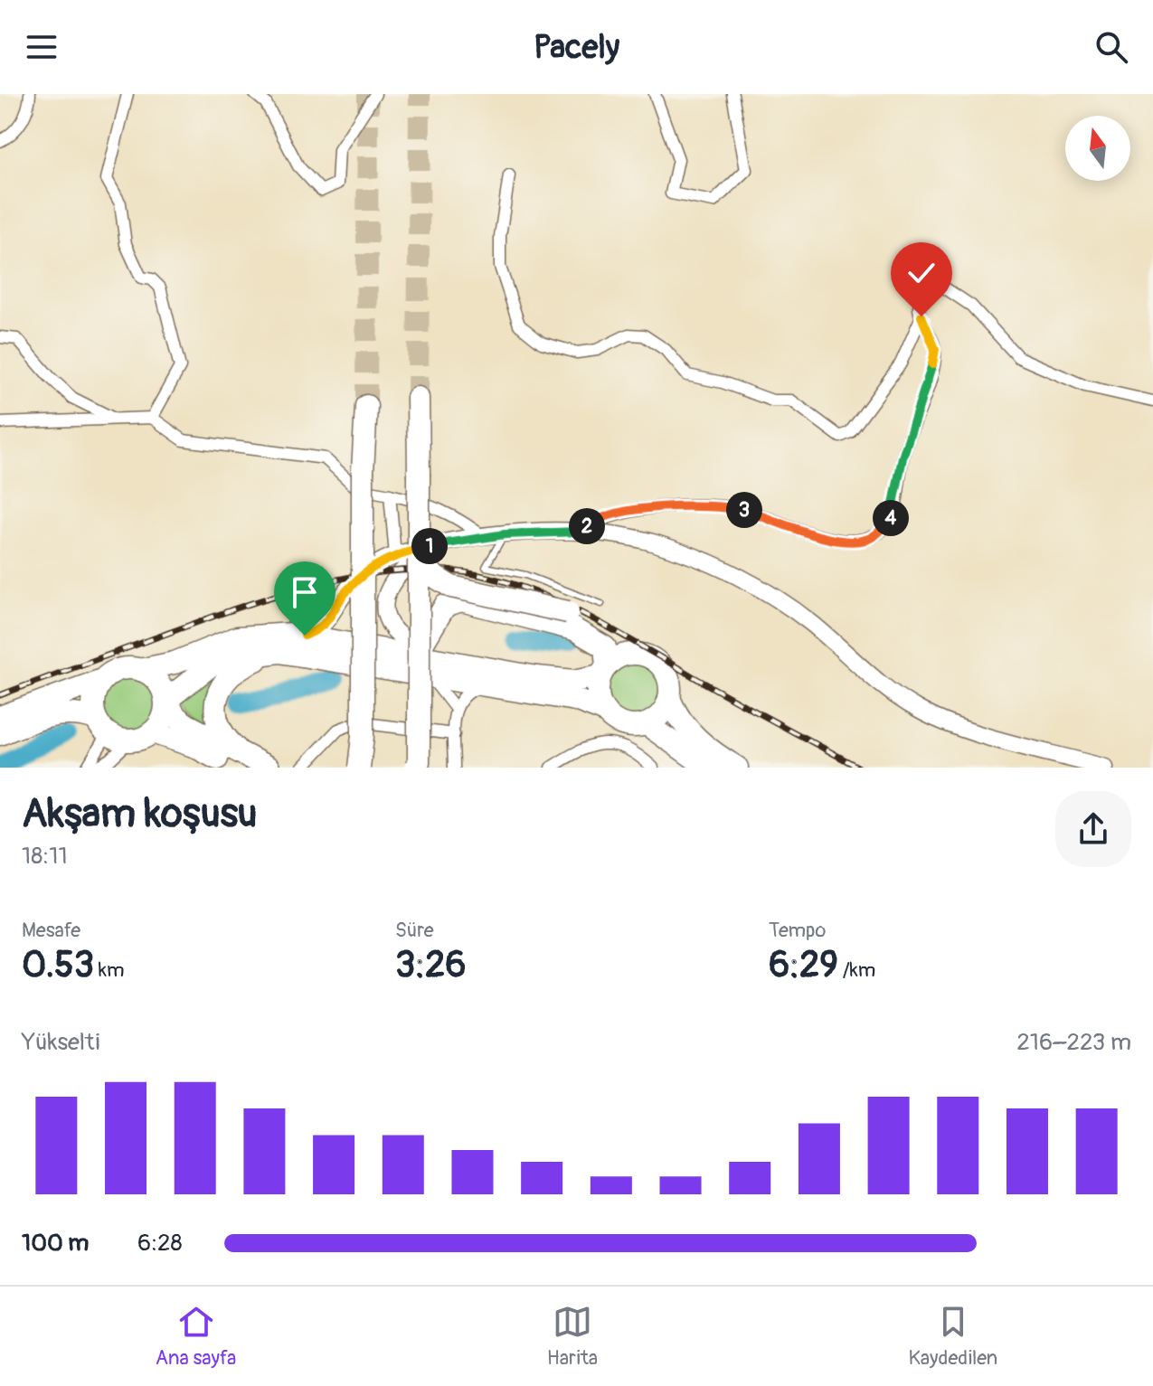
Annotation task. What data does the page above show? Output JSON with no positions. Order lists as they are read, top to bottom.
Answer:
{
  "north": "top",
  "page": {
    "header": "Pacely",
    "pins": [
      "3",
      "4",
      "2",
      "1"
    ],
    "heading": ["Akşam koşusu", "18:11"],
    "stats": [
      ["Mesafe", "0.53 km"],
      ["Süre", "3:26"],
      ["Tempo", "6:29 /km"]
    ],
    "chart": ["Yükselti", "216–223 m"],
    "list": [
      {
        "name": "100 m",
        "note": "6:28"
      }
    ],
    "tabs": ["Ana sayfa", "Harita", "Kaydedilen"]
  }
}
